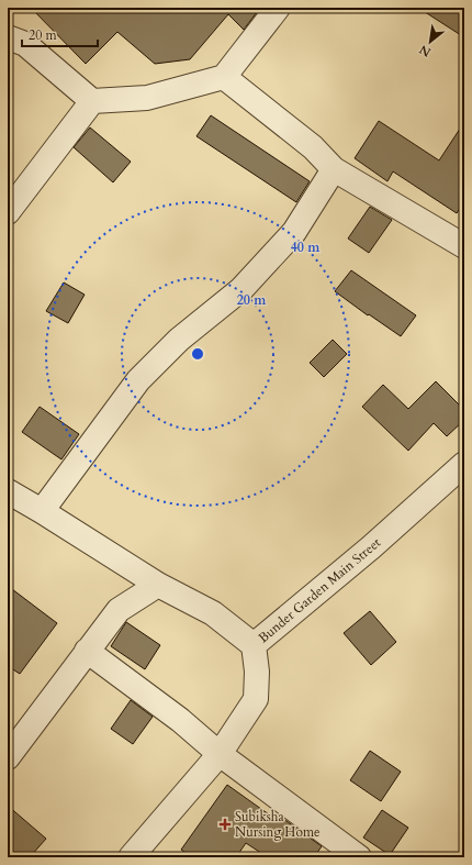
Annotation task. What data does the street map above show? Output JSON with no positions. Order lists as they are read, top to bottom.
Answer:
{
  "streets": {
    "street": ["Bunder Garden Main Street"]
  },
  "places": {
    "health": ["Subiksha Nursing Home"]
  },
  "scale_bar": "20 m",
  "north": "bottom left",
  "rings": ["40 m", "20 m"]
}
